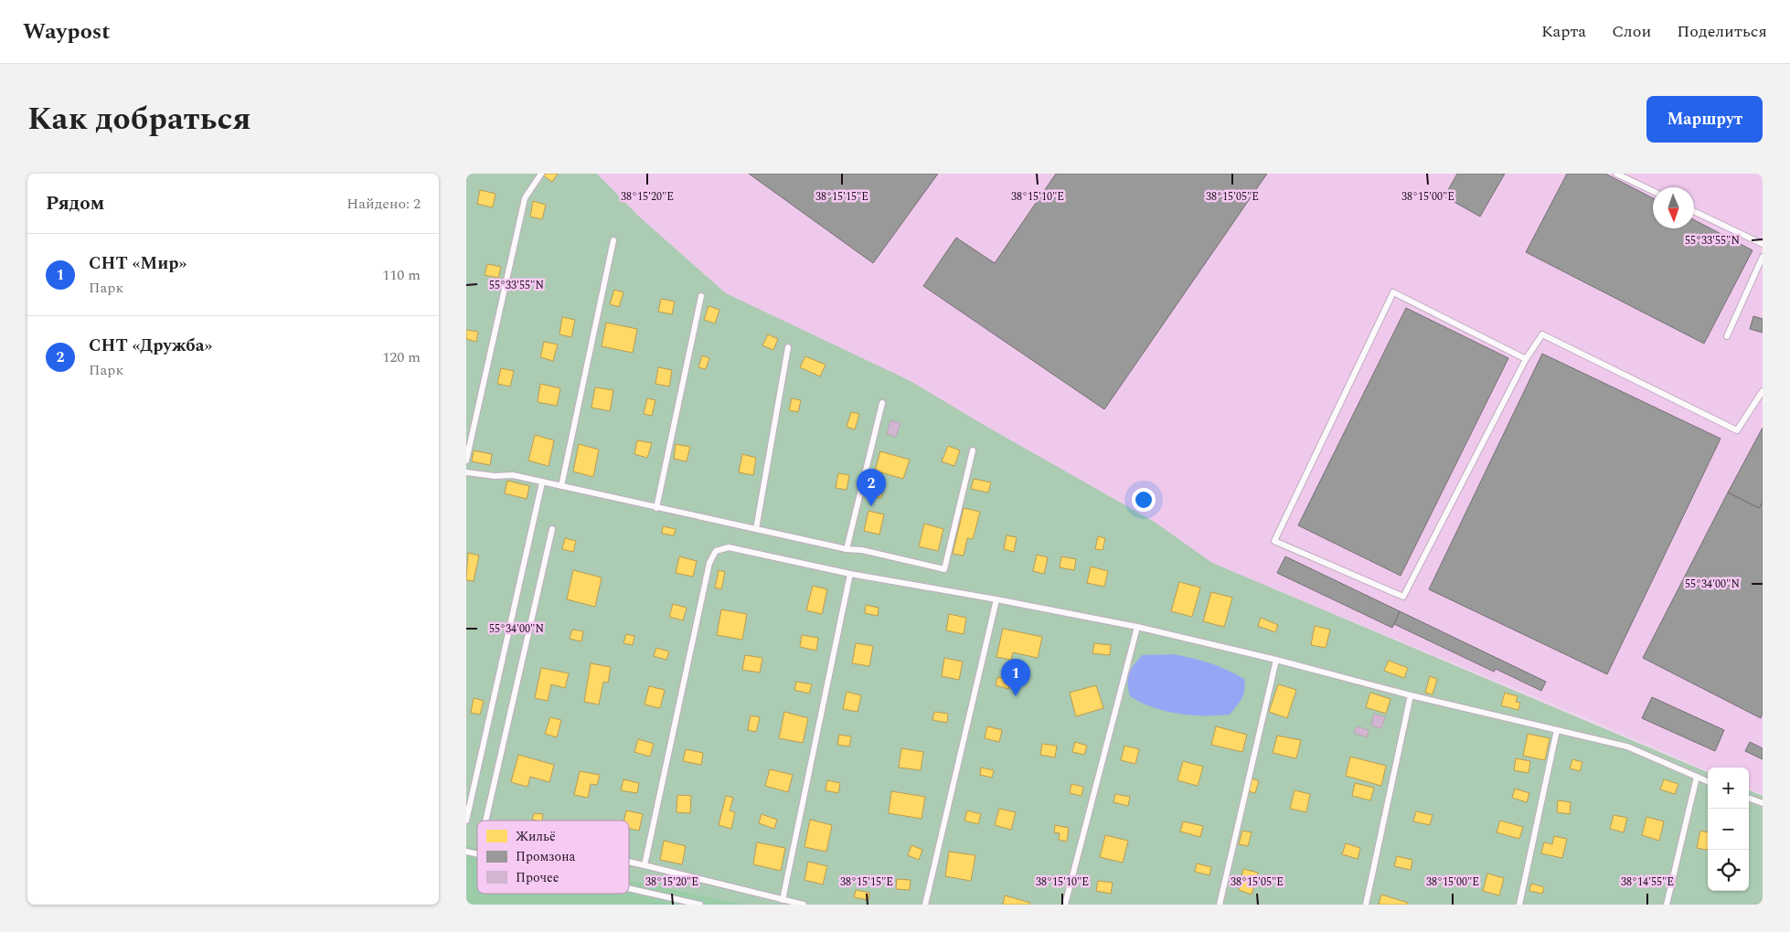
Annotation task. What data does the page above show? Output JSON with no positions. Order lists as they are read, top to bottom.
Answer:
{
  "legend": ["Жильё", "Промзона", "Прочее"],
  "north": "bottom",
  "page": {
    "header": "Waypost",
    "nav": ["Карта", "Слои", "Поделиться"],
    "title": "Как добраться",
    "buttons": "Маршрут",
    "heading": ["Рядом", "Найдено: 2"],
    "list": [
      {
        "mark": "1",
        "name": "СНТ «Мир»",
        "note": "Парк",
        "value": "110 m"
      },
      {
        "mark": "2",
        "name": "СНТ «Дружба»",
        "note": "Парк",
        "value": "120 m"
      }
    ],
    "pins": ["2", "1"],
    "map_buttons": ["+", "−"]
  },
  "coordinates": [
    "38°15'20\"E",
    "38°15'15\"E",
    "38°15'10\"E",
    "38°15'05\"E",
    "38°15'00\"E",
    "55°33'55\"N",
    "55°34'00\"N",
    "38°14'55\"E"
  ]
}
